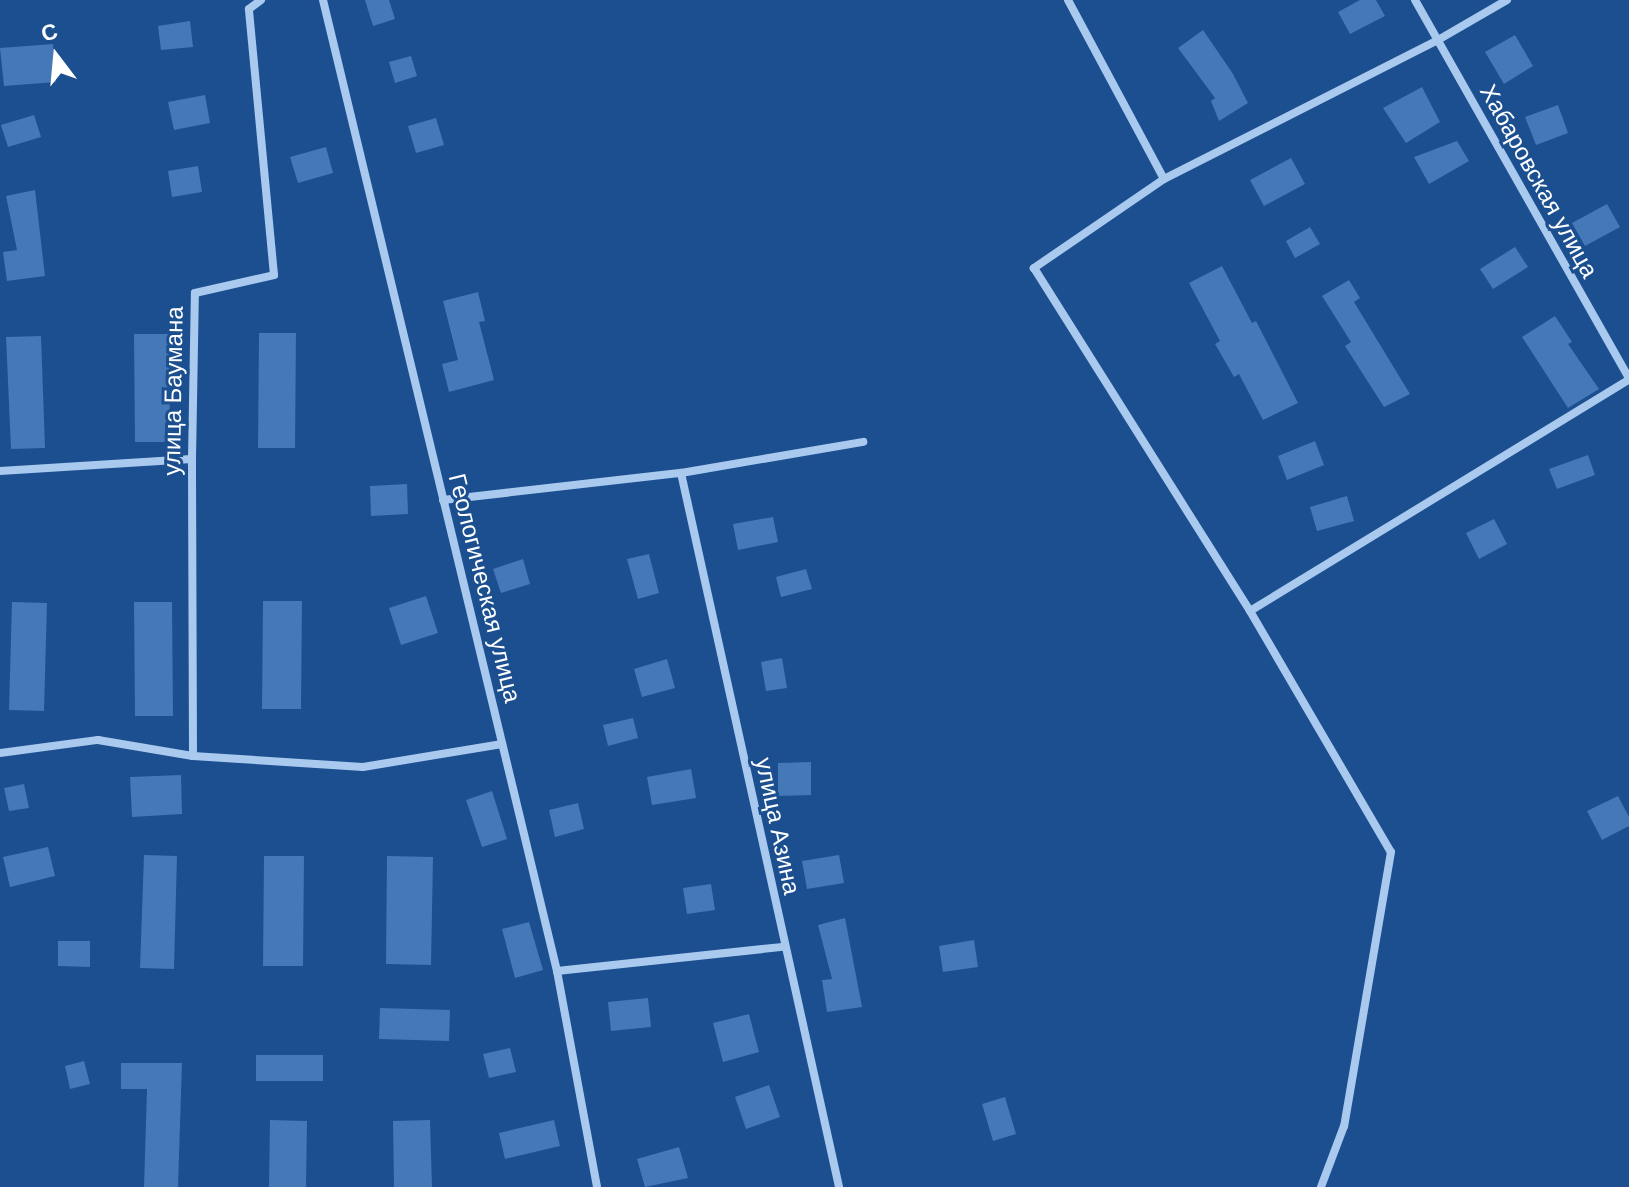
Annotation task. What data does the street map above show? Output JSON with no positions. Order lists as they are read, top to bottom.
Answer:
{
  "streets": {
    "street": [
      "Хабаровская улица",
      "улица Баумана",
      "Геологическая улица",
      "улица Азина"
    ]
  },
  "north": "top"
}
